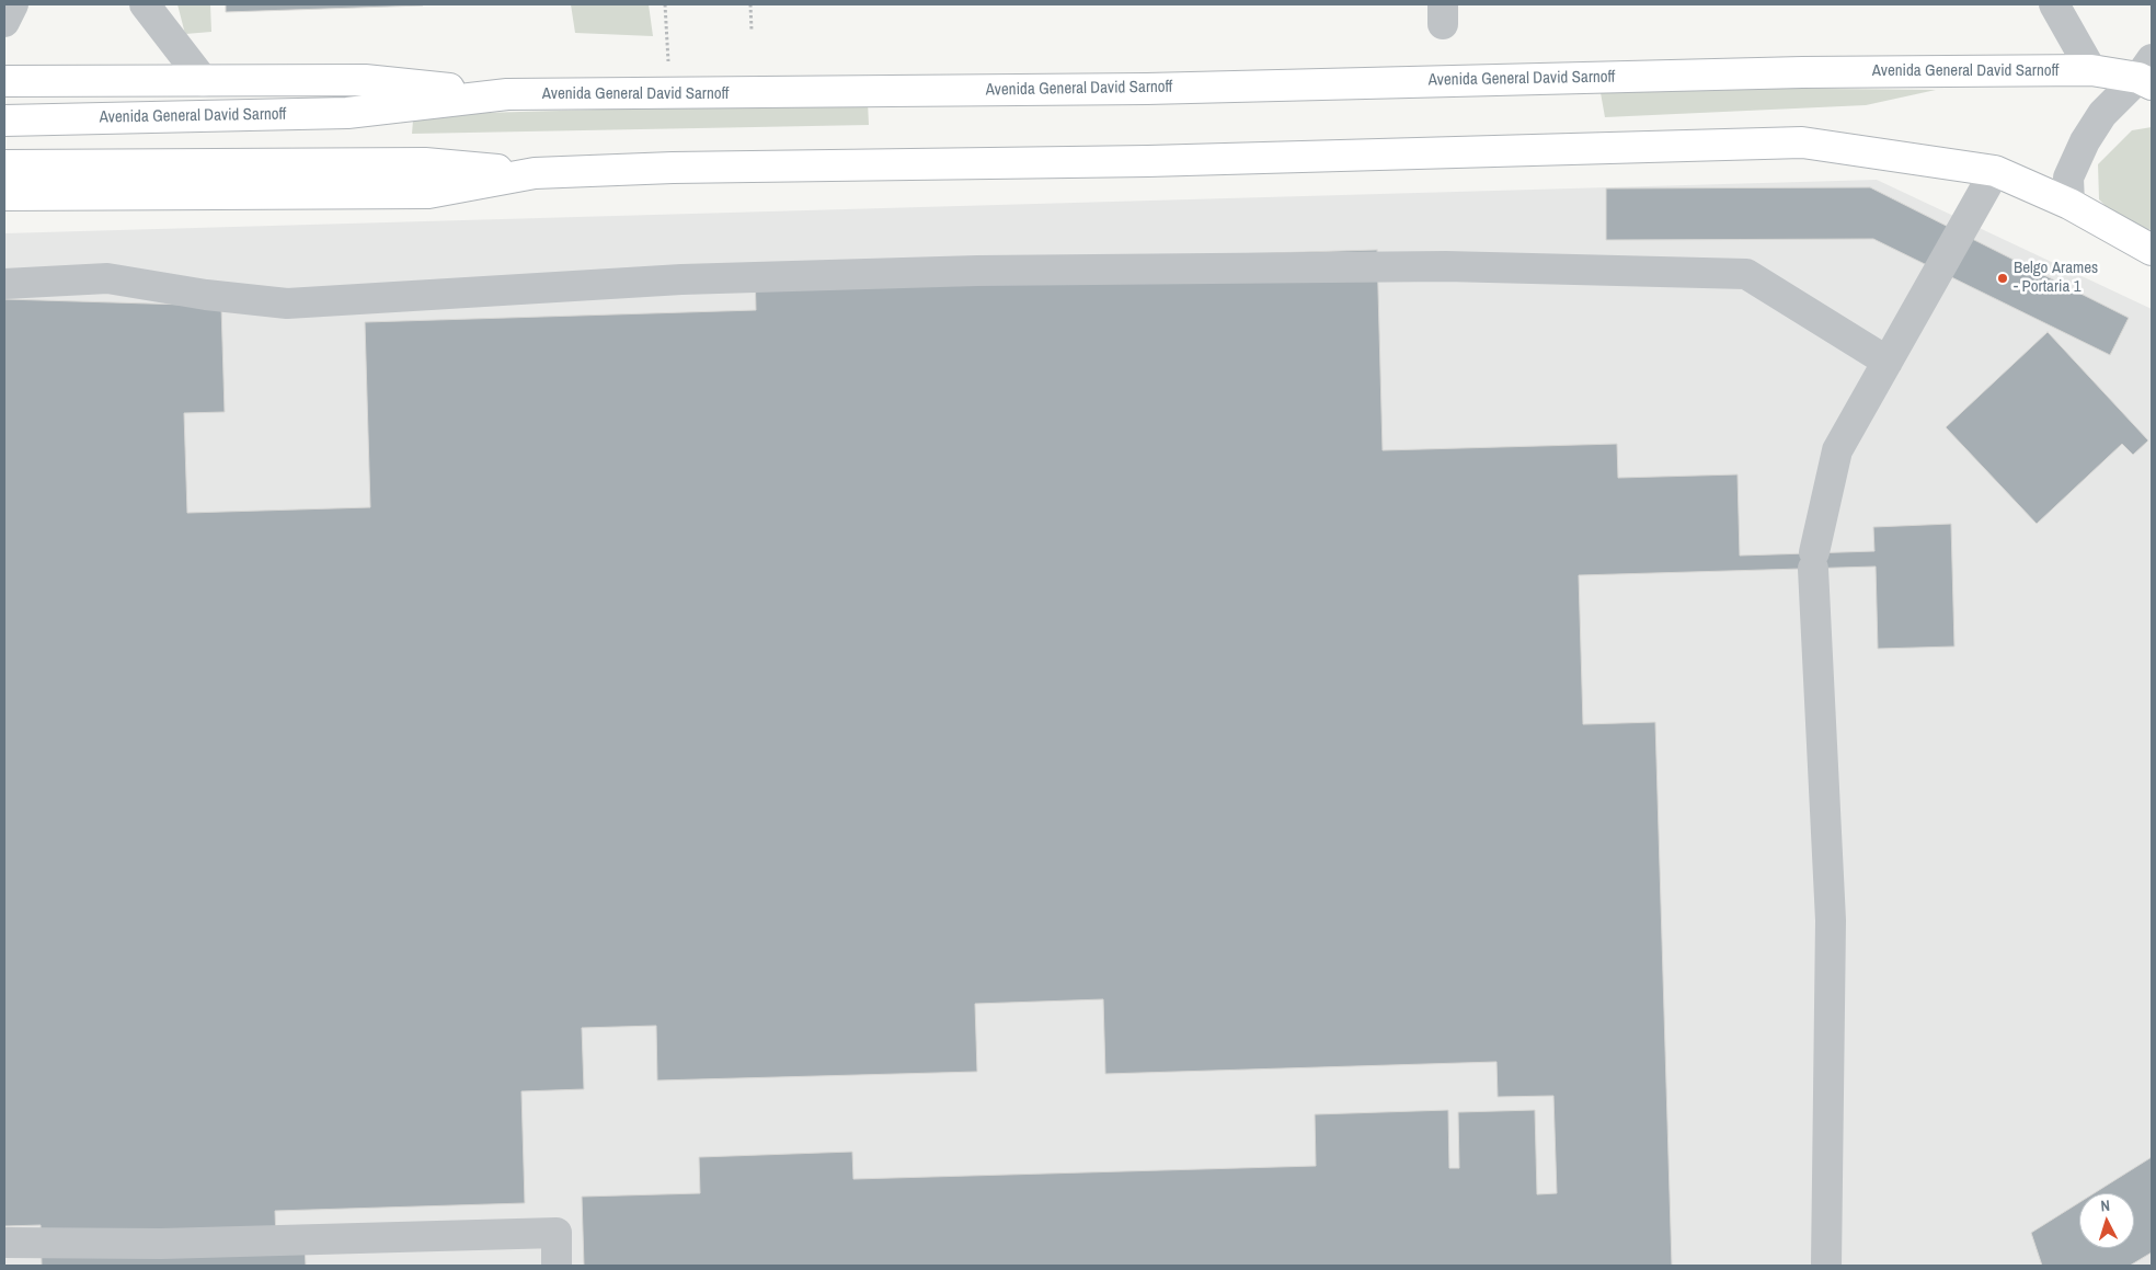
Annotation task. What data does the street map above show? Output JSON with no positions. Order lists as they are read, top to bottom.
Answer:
{
  "streets": {
    "main road": ["Avenida General David Sarnoff"]
  },
  "places": ["Belgo Arames - Portaria 1"],
  "north": "top"
}
